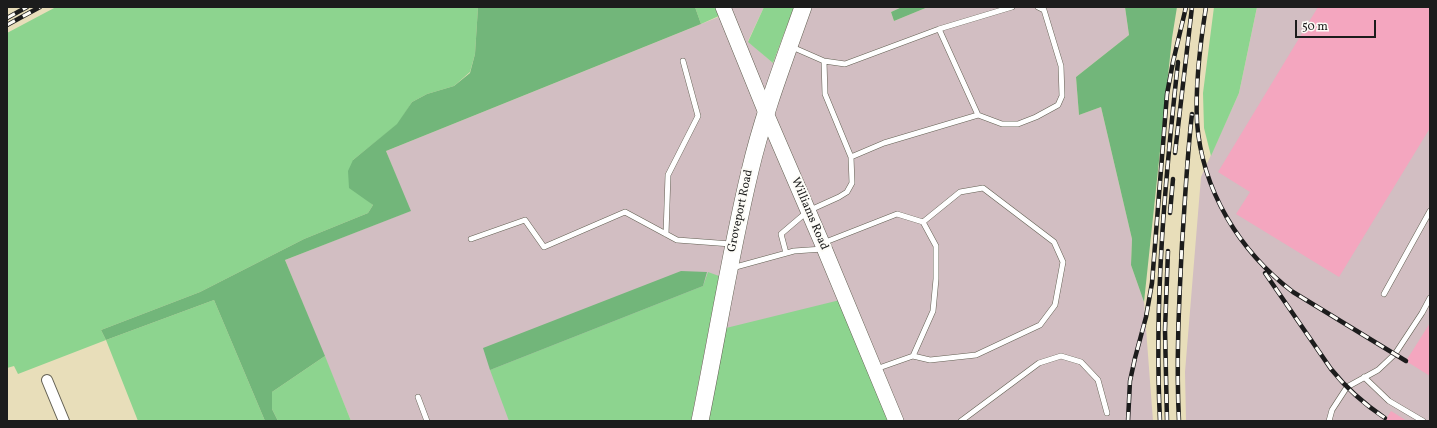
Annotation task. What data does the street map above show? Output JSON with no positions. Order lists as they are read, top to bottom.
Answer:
{
  "streets": {
    "main road": ["Groveport Road", "Williams Road"]
  },
  "crossings": [
    ["Groveport Road", "Williams Road"]
  ],
  "scale_bar": "50 m"
}
